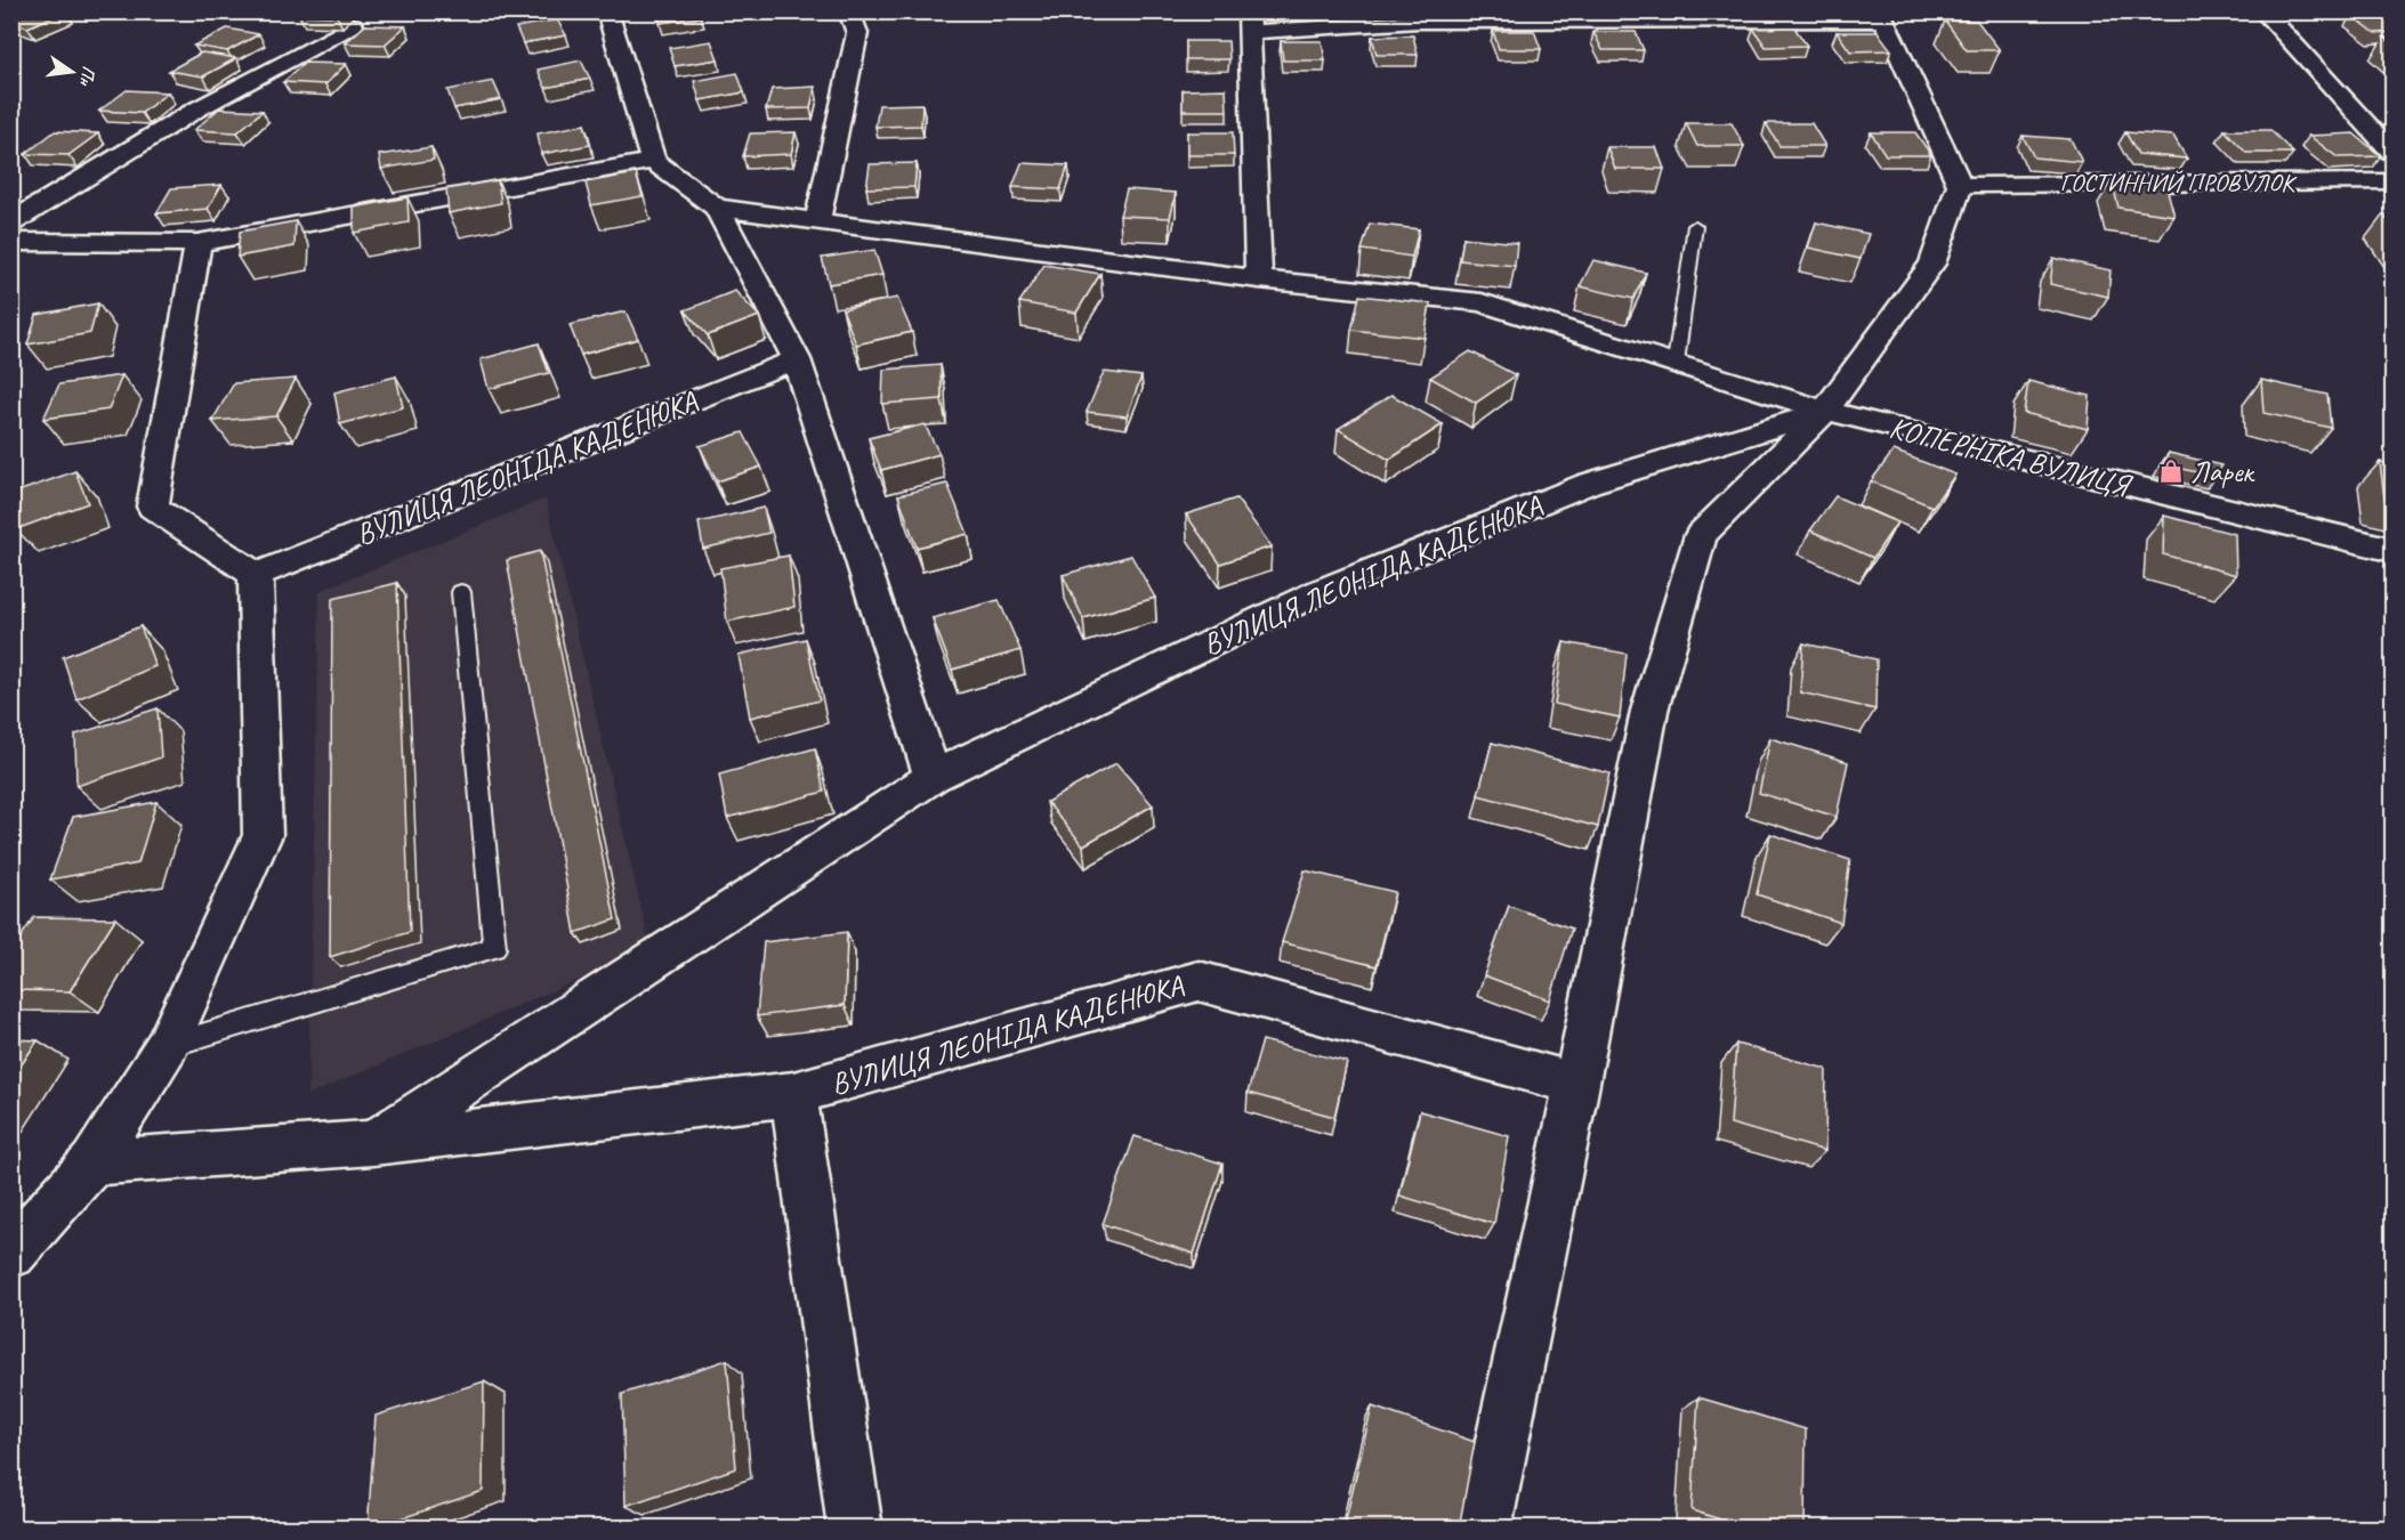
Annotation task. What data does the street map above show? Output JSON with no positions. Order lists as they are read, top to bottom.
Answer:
{
  "streets": {
    "street": ["ГОСТИННИЙ ПРОВУЛОК", "КОПЕРНІКА ВУЛИЦЯ", "ВУЛИЦЯ ЛЕОНІДА КАДЕНЮКА"]
  },
  "crossings": [
    ["КОПЕРНІКА ВУЛИЦЯ", "ВУЛИЦЯ ЛЕОНІДА КАДЕНЮКА"]
  ],
  "places": {
    "shop": ["Ларек"]
  },
  "north": "right"
}
